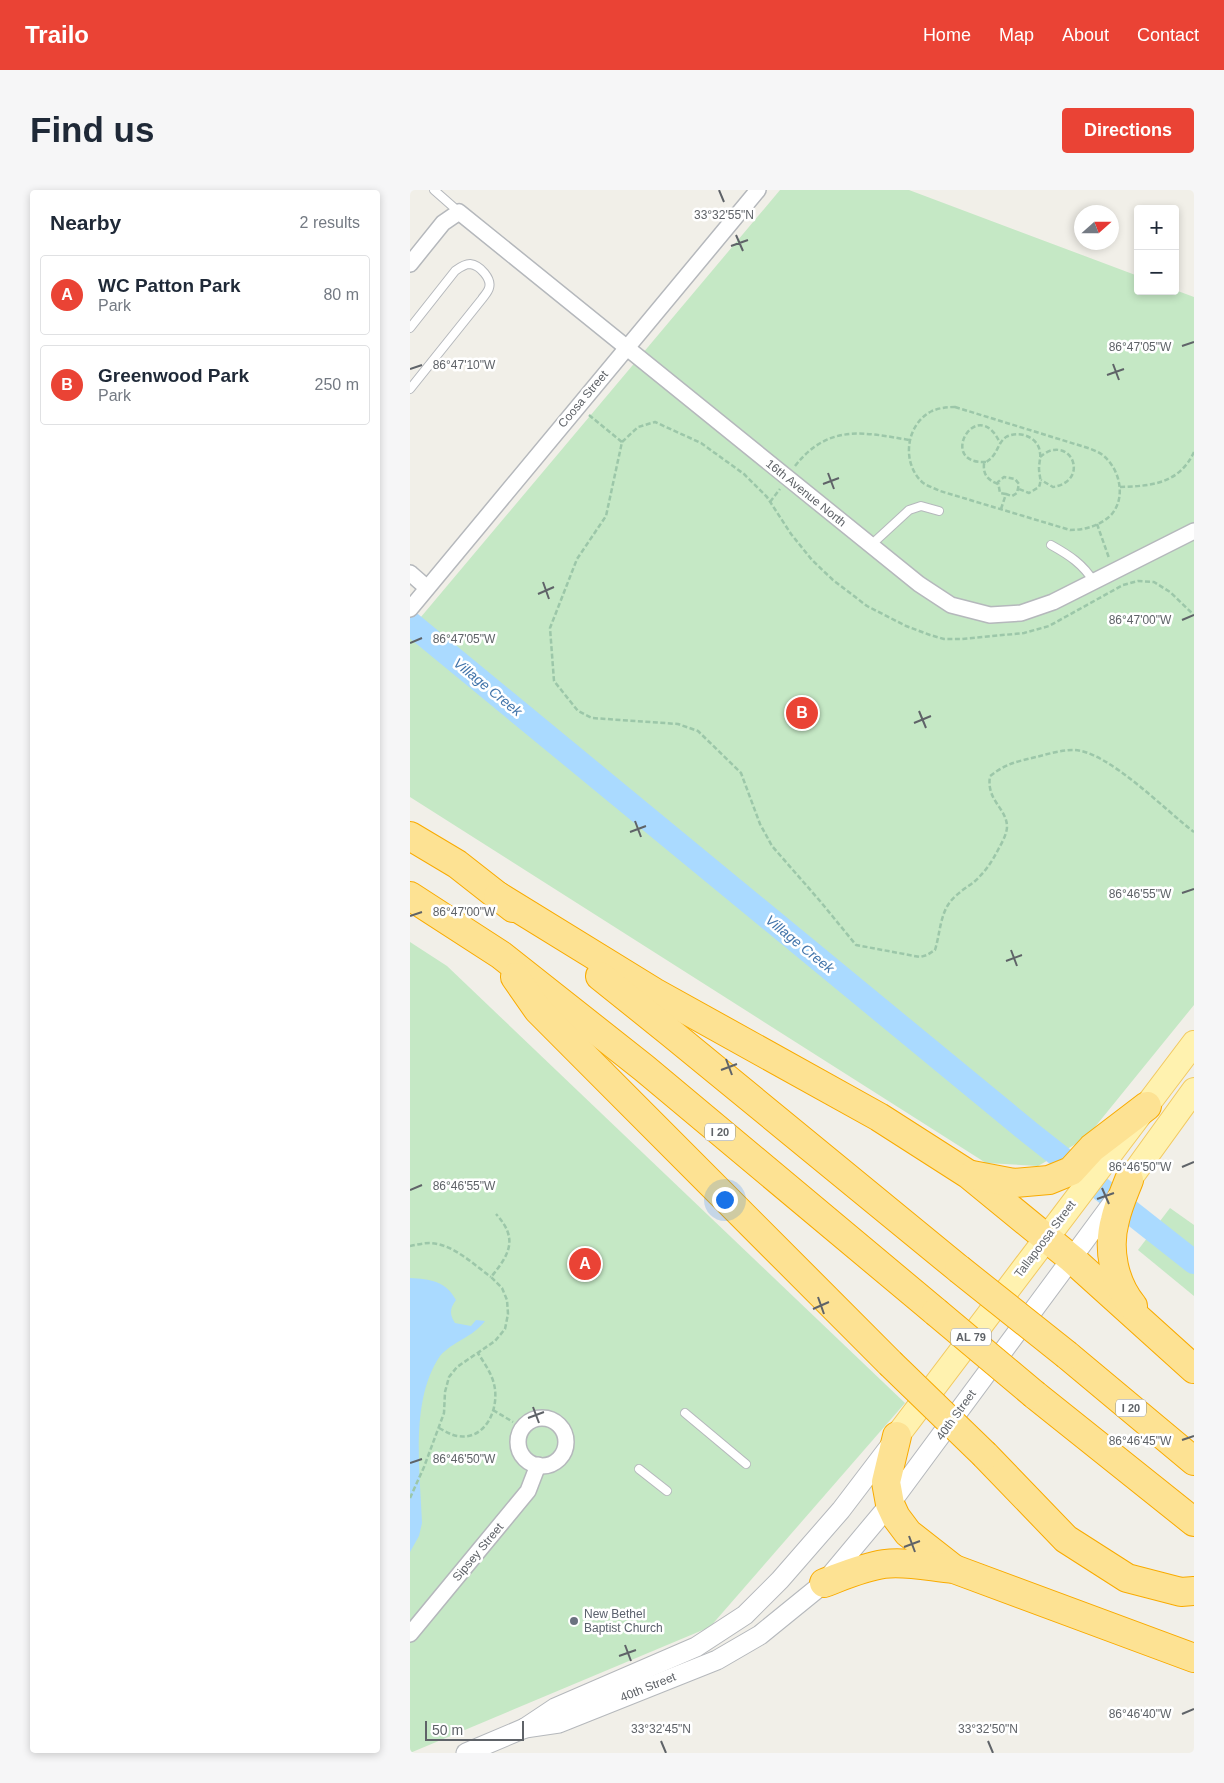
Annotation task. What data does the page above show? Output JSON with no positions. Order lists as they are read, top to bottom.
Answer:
{
  "streets": {
    "highway": ["I 20"],
    "main road": ["Tallapoosa Street", "AL 79"],
    "street": [
      "Coosa Street",
      "16th Avenue North",
      "40th Street",
      "Sipsey Street"
    ]
  },
  "crossings": [
    ["Coosa Street", "16th Avenue North"],
    ["Tallapoosa Street", "40th Street"],
    ["AL 79", "40th Street"]
  ],
  "water": ["Village Creek"],
  "places": ["New Bethel Baptist Church"],
  "scale_bar": "50 m",
  "north": "right",
  "page": {
    "header": "Trailo",
    "nav": [
      "Home",
      "Map",
      "About",
      "Contact"
    ],
    "buttons": "Directions",
    "title": "Find us",
    "heading": ["Nearby", "2 results"],
    "map_buttons": ["+", "−"],
    "list": [
      {
        "mark": "A",
        "name": "WC Patton Park",
        "note": "Park",
        "value": "80 m"
      },
      {
        "mark": "B",
        "name": "Greenwood Park",
        "note": "Park",
        "value": "250 m"
      }
    ],
    "pins": ["B", "A"],
    "scale": "50 m"
  },
  "coordinates": [
    "33°32'55\"N",
    "86°47'05\"W",
    "86°47'10\"W",
    "86°47'00\"W",
    "86°46'55\"W",
    "86°46'50\"W",
    "86°46'45\"W",
    "86°46'40\"W",
    "33°32'45\"N",
    "33°32'50\"N"
  ]
}
